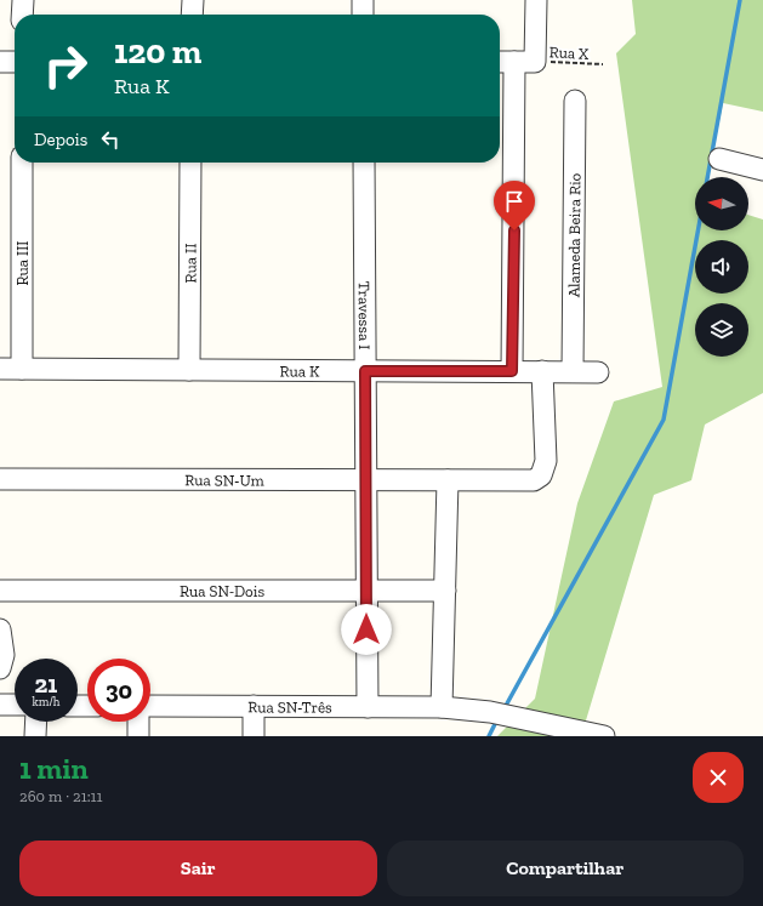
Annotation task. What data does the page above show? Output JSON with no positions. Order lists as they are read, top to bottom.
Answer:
{
  "streets": {
    "street": [
      "Alameda Beira Rio",
      "Rua III",
      "Rua II",
      "Travessa I",
      "Rua K",
      "Rua SN-Um",
      "Rua SN-Dois",
      "Rua SN-Três"
    ],
    "path": ["Rua X"]
  },
  "crossings": [
    ["Alameda Beira Rio", "Rua K"],
    ["Rua III", "Rua K"],
    ["Rua II", "Rua K"],
    ["Travessa I", "Rua K"],
    ["Travessa I", "Rua SN-Um"],
    ["Travessa I", "Rua SN-Dois"],
    ["Travessa I", "Rua SN-Três"],
    ["Rua K", "Rua SN-Um"]
  ],
  "north": "left",
  "page": {
    "turn": ["120 m", "Rua K"],
    "then": "Depois",
    "speed": "21 km/h",
    "limit": "30",
    "heading": ["1 min", "260 m · 21:11"],
    "buttons": ["Sair", "Compartilhar"]
  }
}
